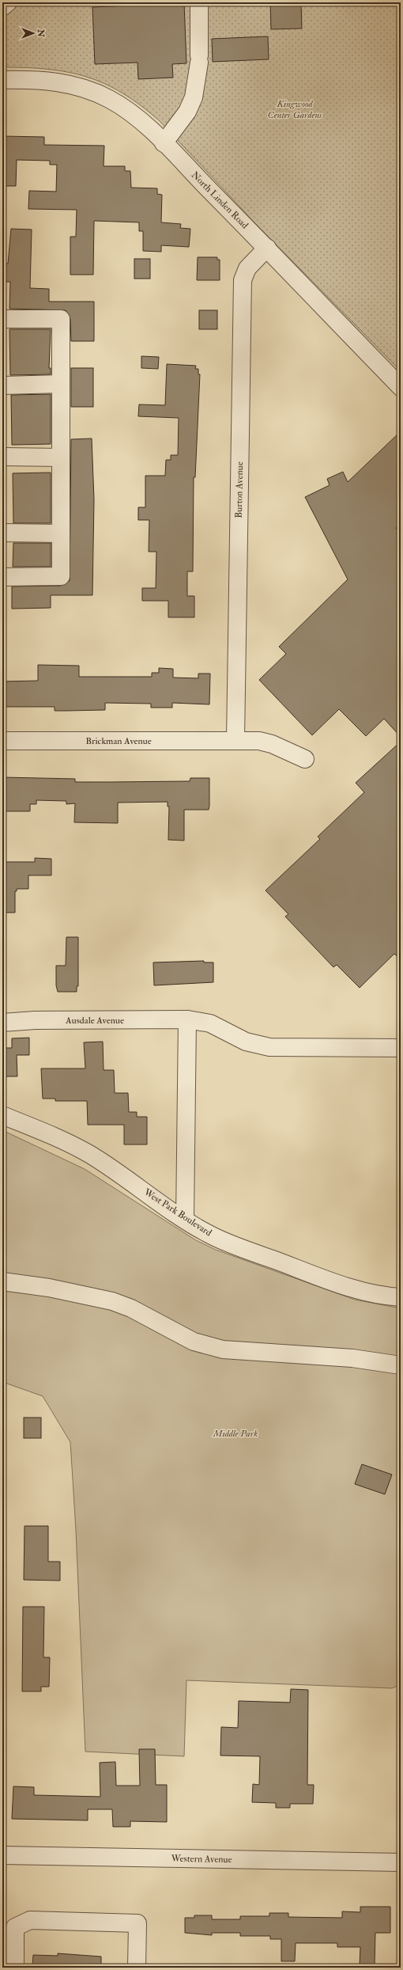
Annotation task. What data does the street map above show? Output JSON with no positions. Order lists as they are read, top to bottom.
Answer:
{
  "streets": {
    "street": [
      "North Linden Road",
      "Burton Avenue",
      "Brickman Avenue",
      "Ausdale Avenue",
      "West Park Boulevard",
      "Western Avenue"
    ]
  },
  "crossings": [
    ["North Linden Road", "Burton Avenue"],
    ["Burton Avenue", "Brickman Avenue"]
  ],
  "parks": ["Kingwood Center Gardens", "Middle Park"],
  "north": "right"
}
